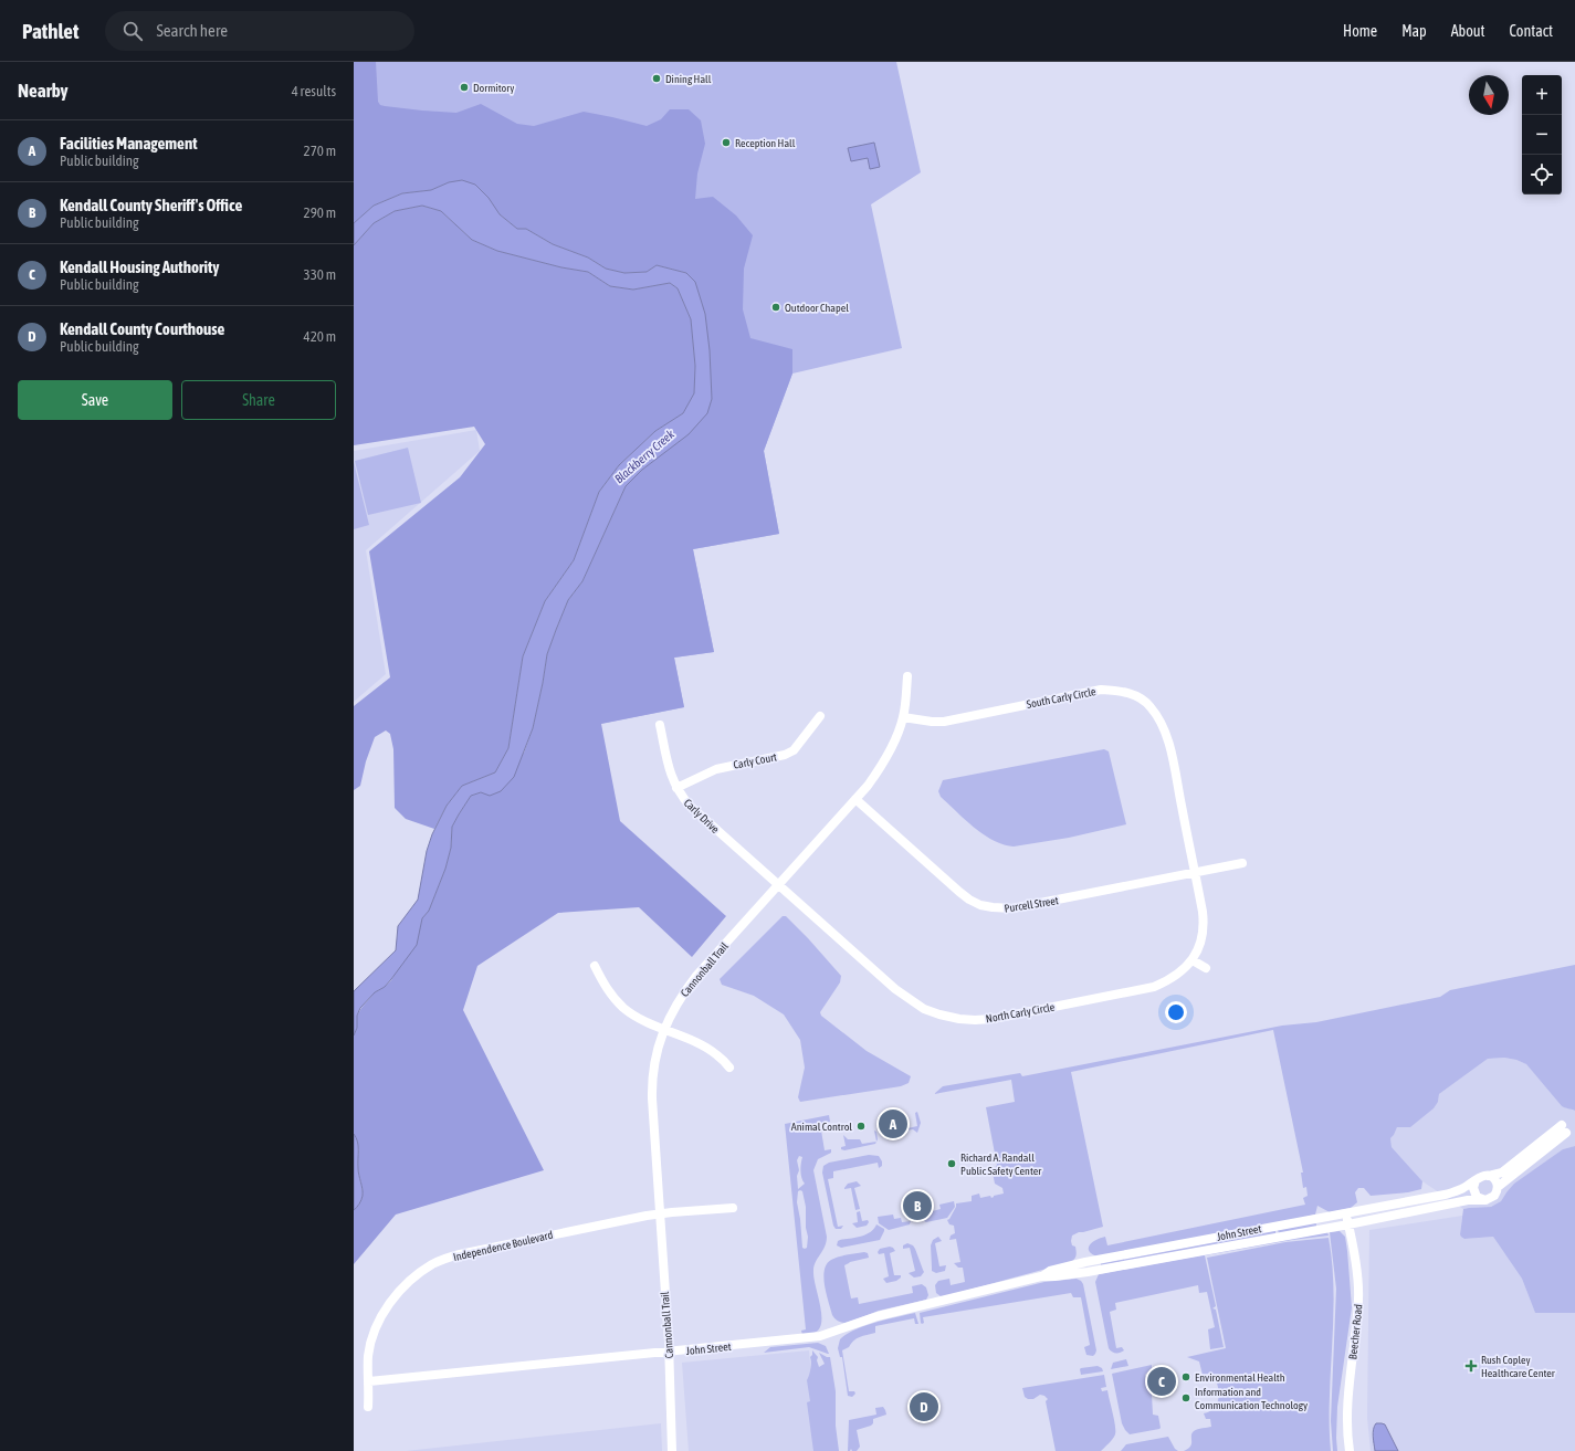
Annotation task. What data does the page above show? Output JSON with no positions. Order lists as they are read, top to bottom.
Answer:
{
  "streets": {
    "street": [
      "South Carly Circle",
      "Carly Court",
      "Carly Drive",
      "Purcell Street",
      "Cannonball Trail",
      "North Carly Circle",
      "John Street",
      "Independence Boulevard",
      "Beecher Road"
    ]
  },
  "crossings": [
    ["South Carly Circle", "Purcell Street"],
    ["South Carly Circle", "Cannonball Trail"],
    ["South Carly Circle", "North Carly Circle"],
    ["Carly Court", "Carly Drive"],
    ["Carly Drive", "Cannonball Trail"],
    ["Carly Drive", "North Carly Circle"],
    ["Purcell Street", "Cannonball Trail"],
    ["Purcell Street", "North Carly Circle"],
    ["Cannonball Trail", "North Carly Circle"],
    ["Cannonball Trail", "John Street"],
    ["Cannonball Trail", "Independence Boulevard"],
    ["John Street", "Independence Boulevard"],
    ["John Street", "Beecher Road"]
  ],
  "water": ["Blackberry Creek"],
  "places": {
    "other": [
      "Dining Hall",
      "Dormitory",
      "Reception Hall",
      "Outdoor Chapel",
      "Animal Control",
      "Richard A. Randall Public Safety Center",
      "Environmental Health",
      "Information and Communication Technology"
    ],
    "health": ["Rush Copley Healthcare Center"]
  },
  "north": "bottom",
  "page": {
    "header": "Pathlet",
    "search": "Search here",
    "nav": [
      "Home",
      "Map",
      "About",
      "Contact"
    ],
    "heading": ["Nearby", "4 results"],
    "map_buttons": ["+", "−"],
    "list": [
      {
        "mark": "A",
        "name": "Facilities Management",
        "note": "Public building",
        "value": "270 m"
      },
      {
        "mark": "B",
        "name": "Kendall County Sheriff's Office",
        "note": "Public building",
        "value": "290 m"
      },
      {
        "mark": "C",
        "name": "Kendall Housing Authority",
        "note": "Public building",
        "value": "330 m"
      },
      {
        "mark": "D",
        "name": "Kendall County Courthouse",
        "note": "Public building",
        "value": "420 m"
      }
    ],
    "buttons": ["Save", "Share"],
    "pins": [
      "A",
      "B",
      "C",
      "D"
    ]
  }
}
